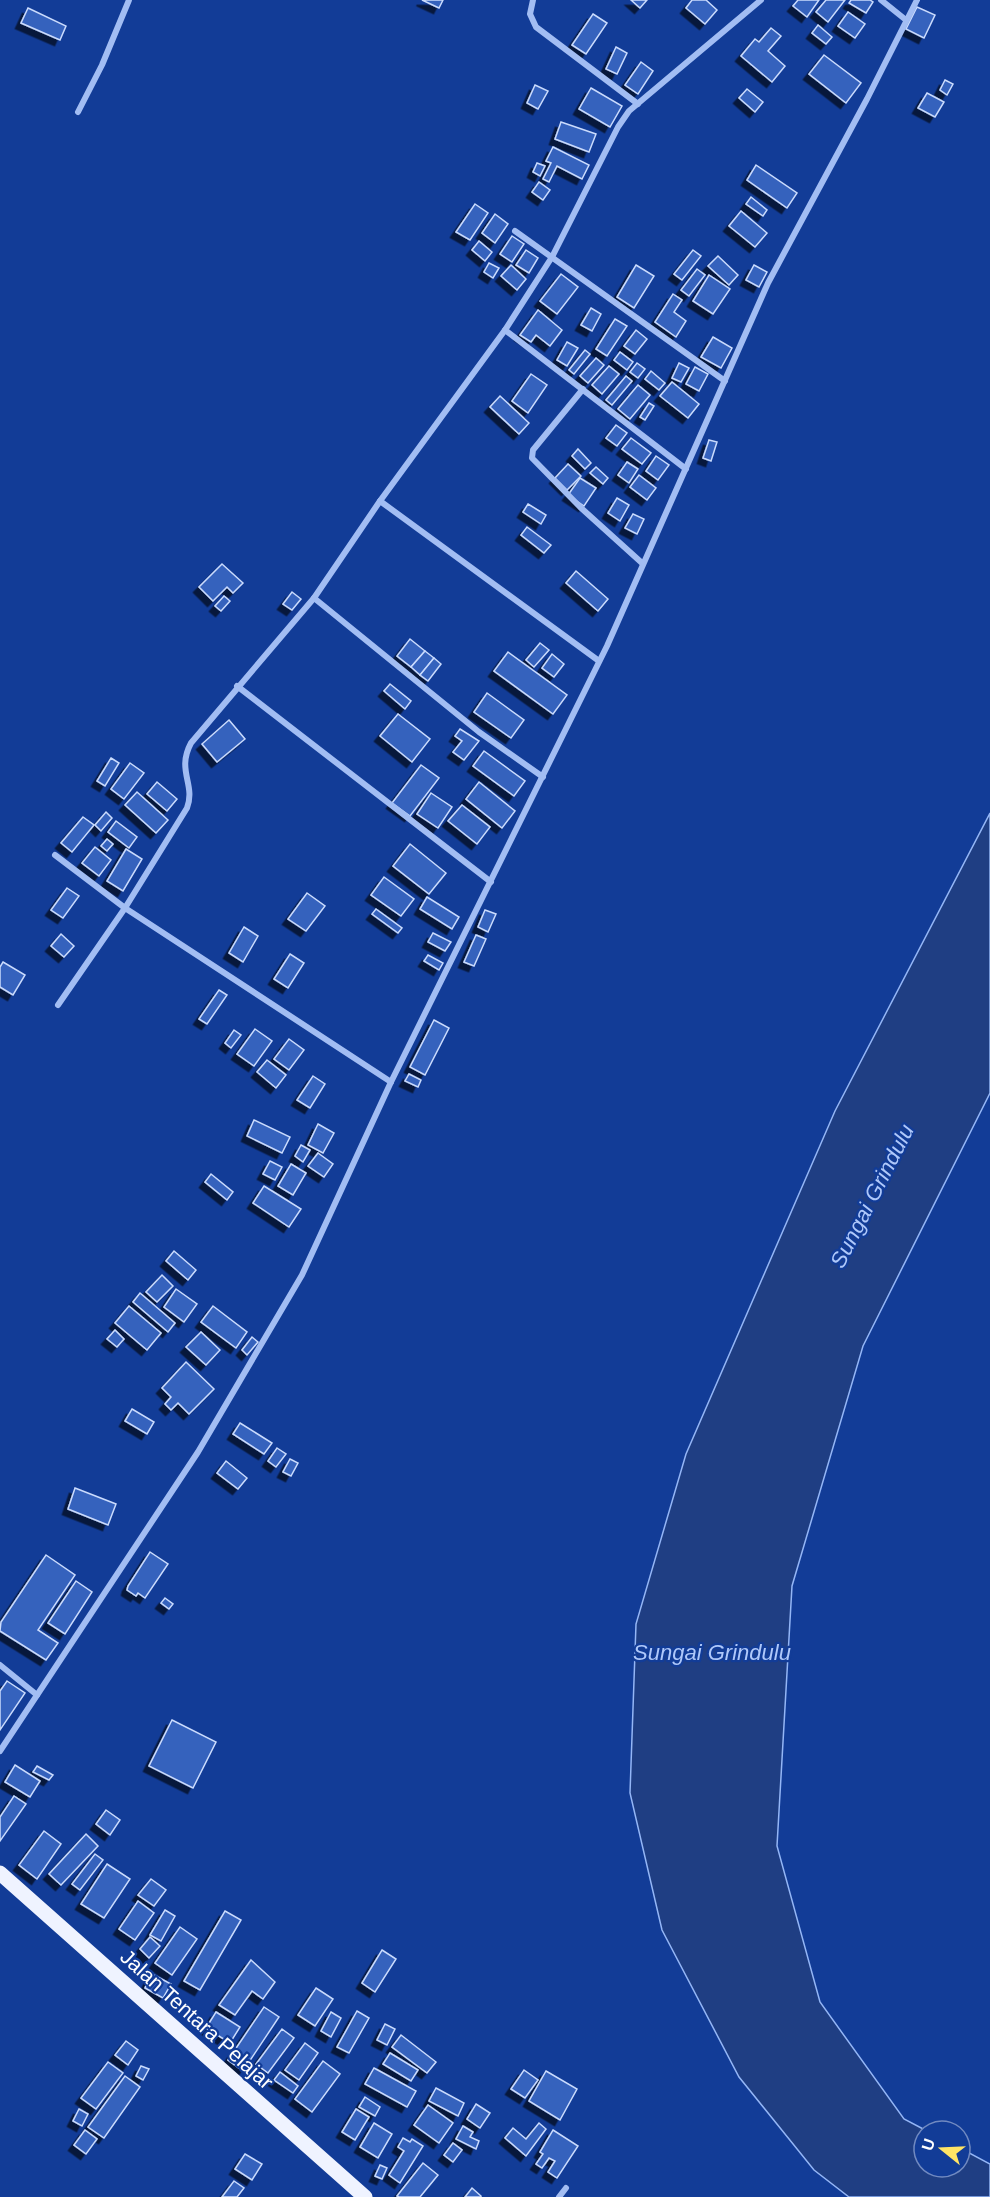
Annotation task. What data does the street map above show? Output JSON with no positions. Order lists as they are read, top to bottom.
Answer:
{
  "streets": {
    "main road": ["Jalan Tentara Pelajar"]
  },
  "water": ["Sungai Grindulu"],
  "north": "left"
}
